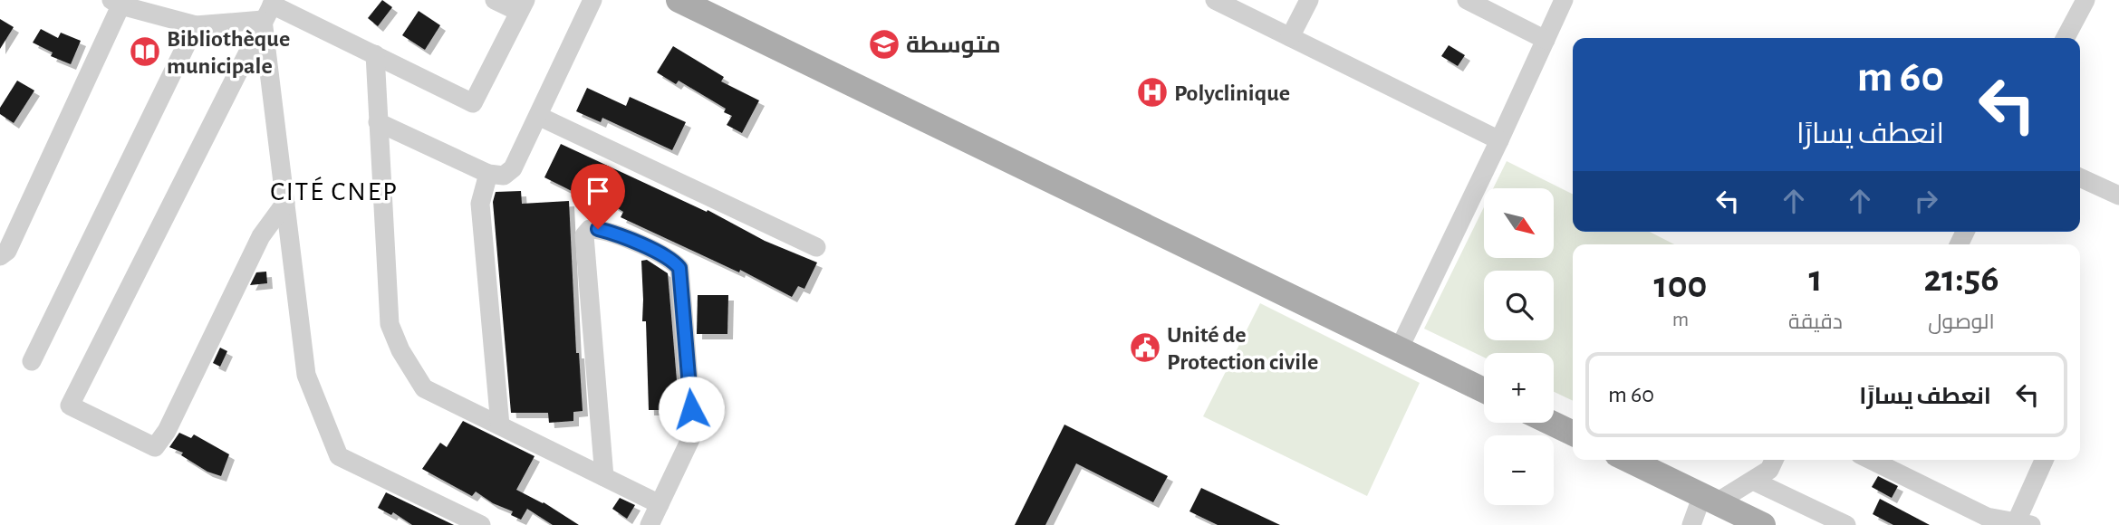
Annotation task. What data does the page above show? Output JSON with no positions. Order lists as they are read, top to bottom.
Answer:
{
  "districts": ["CITÉ CNEP"],
  "places": {
    "school or university": ["متوسطة"],
    "library": ["Bibliothèque municipale"],
    "hospital": ["Polyclinique"],
    "public building": ["Unité de Protection civile"]
  },
  "north": "bottom right",
  "page": {
    "turn": ["60 m", "انعطف يسارًا"],
    "map_buttons": ["+", "−"],
    "eta": [
      "21:56",
      "الوصول",
      "1",
      "دقيقة",
      "100",
      "m"
    ],
    "list": [
      {
        "name": "انعطف يسارًا",
        "value": "60 m"
      }
    ]
  }
}
